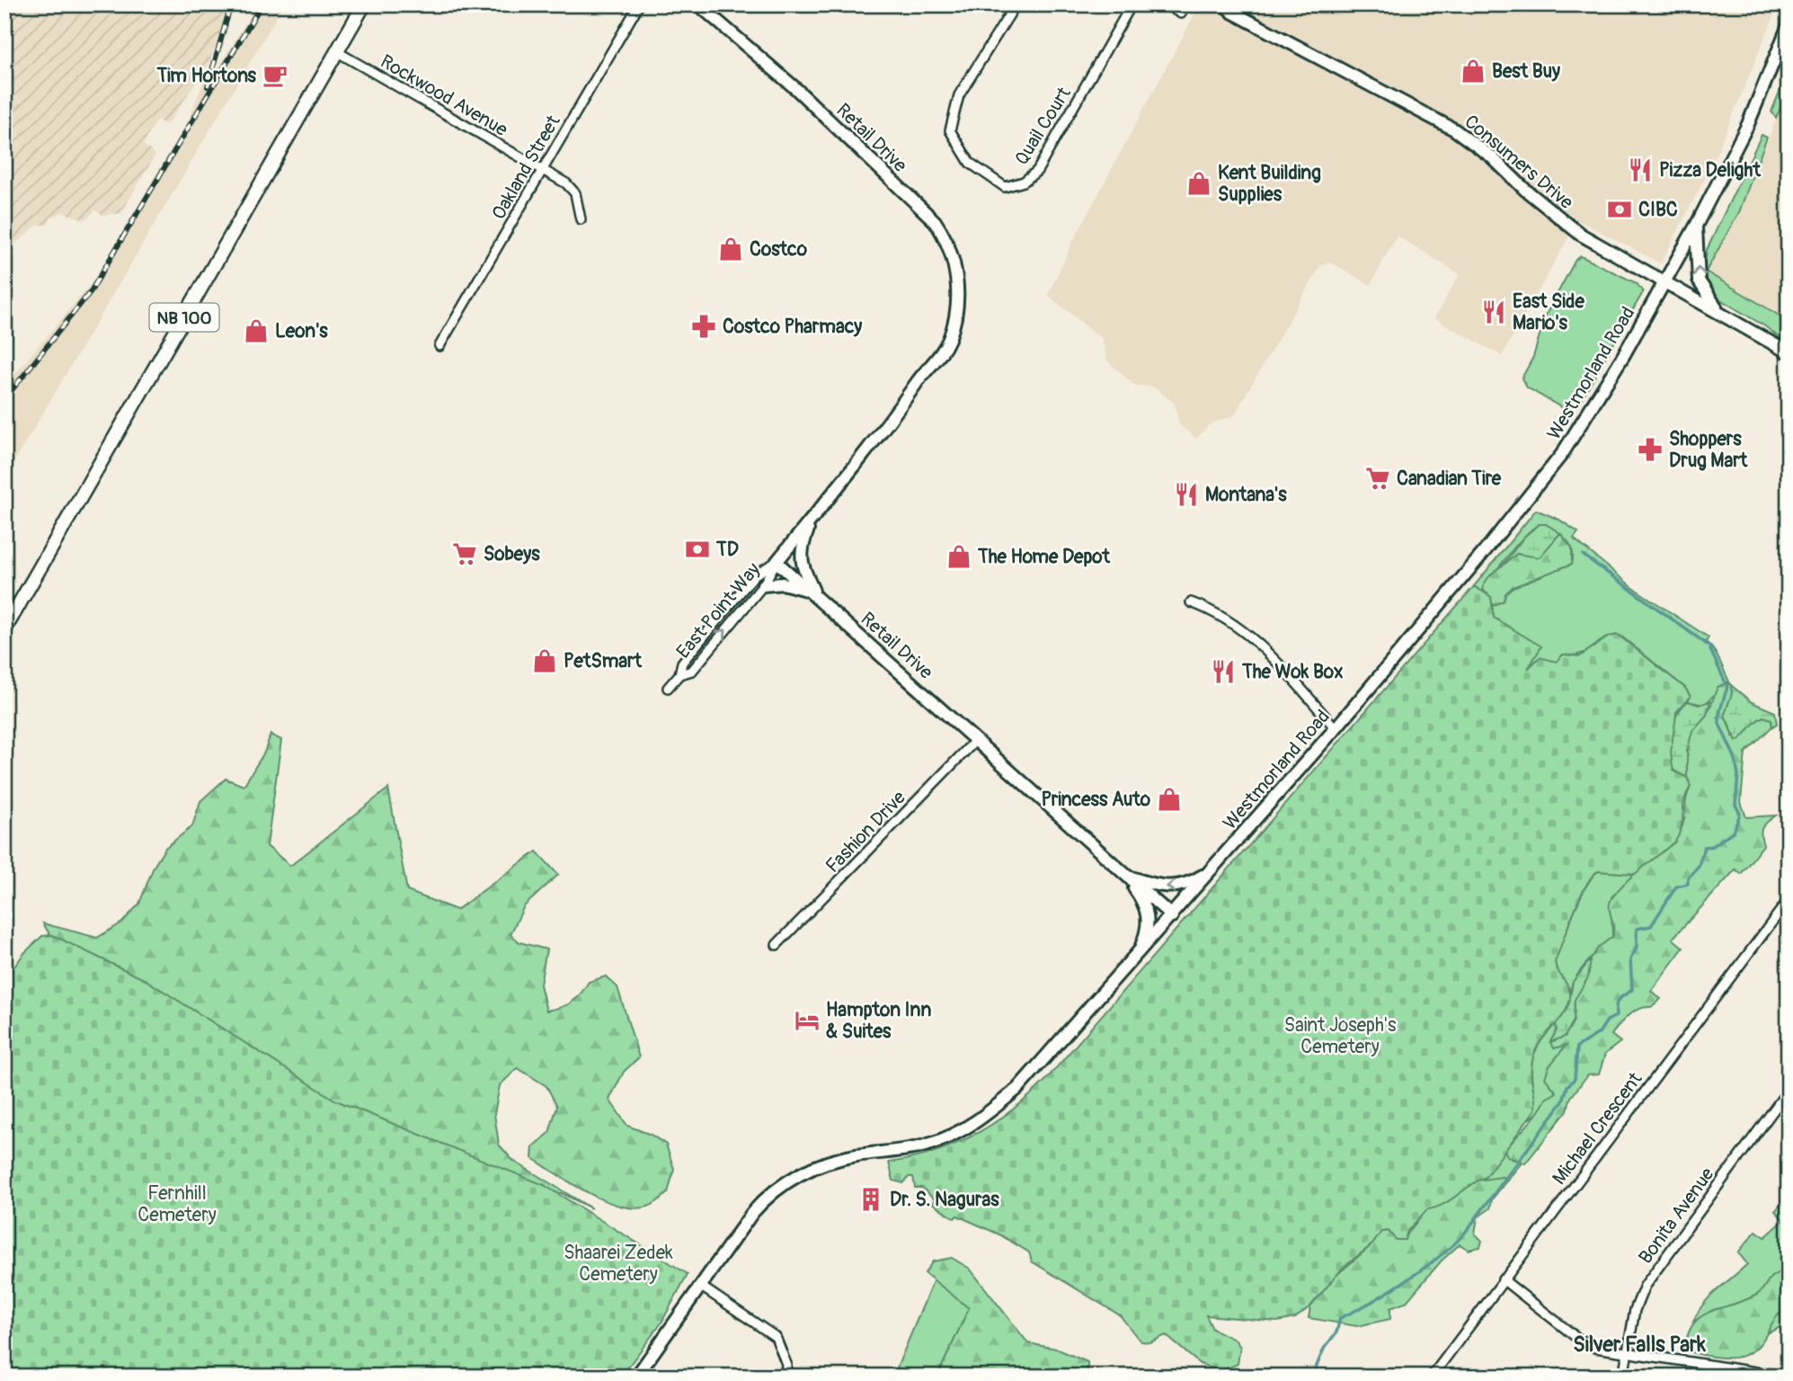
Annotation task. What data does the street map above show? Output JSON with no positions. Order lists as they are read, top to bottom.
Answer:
{
  "streets": {
    "main road": ["NB 100"],
    "street": [
      "Rockwood Avenue",
      "Quail Court",
      "Retail Drive",
      "Consumers Drive",
      "Oakland Street",
      "Westmorland Road",
      "East Point Way",
      "Fashion Drive",
      "Michael Crescent",
      "Bonita Avenue"
    ]
  },
  "crossings": [
    ["Rockwood Avenue", "Oakland Street"],
    ["Rockwood Avenue", "NB 100"],
    ["Retail Drive", "Westmorland Road"],
    ["Retail Drive", "East Point Way"],
    ["Retail Drive", "Fashion Drive"],
    ["Consumers Drive", "Westmorland Road"]
  ],
  "districts": ["Silver Falls Park"],
  "parks": ["Saint Joseph's Cemetery", "Fernhill Cemetery", "Shaarei Zedek Cemetery"],
  "places": {
    "shop": [
      "Best Buy",
      "Kent Building Supplies",
      "Costco",
      "Leon's",
      "The Home Depot",
      "PetSmart",
      "Princess Auto"
    ],
    "cafe": ["Tim Hortons"],
    "restaurant": [
      "Pizza Delight",
      "East Side Mario's",
      "Montana's",
      "The Wok Box"
    ],
    "bank": ["CIBC", "TD"],
    "pharmacy": ["Costco Pharmacy", "Shoppers Drug Mart"],
    "supermarket": ["Canadian Tire", "Sobeys"],
    "hotel": ["Hampton Inn & Suites"],
    "building": ["Dr. S. Naguras"]
  }
}
